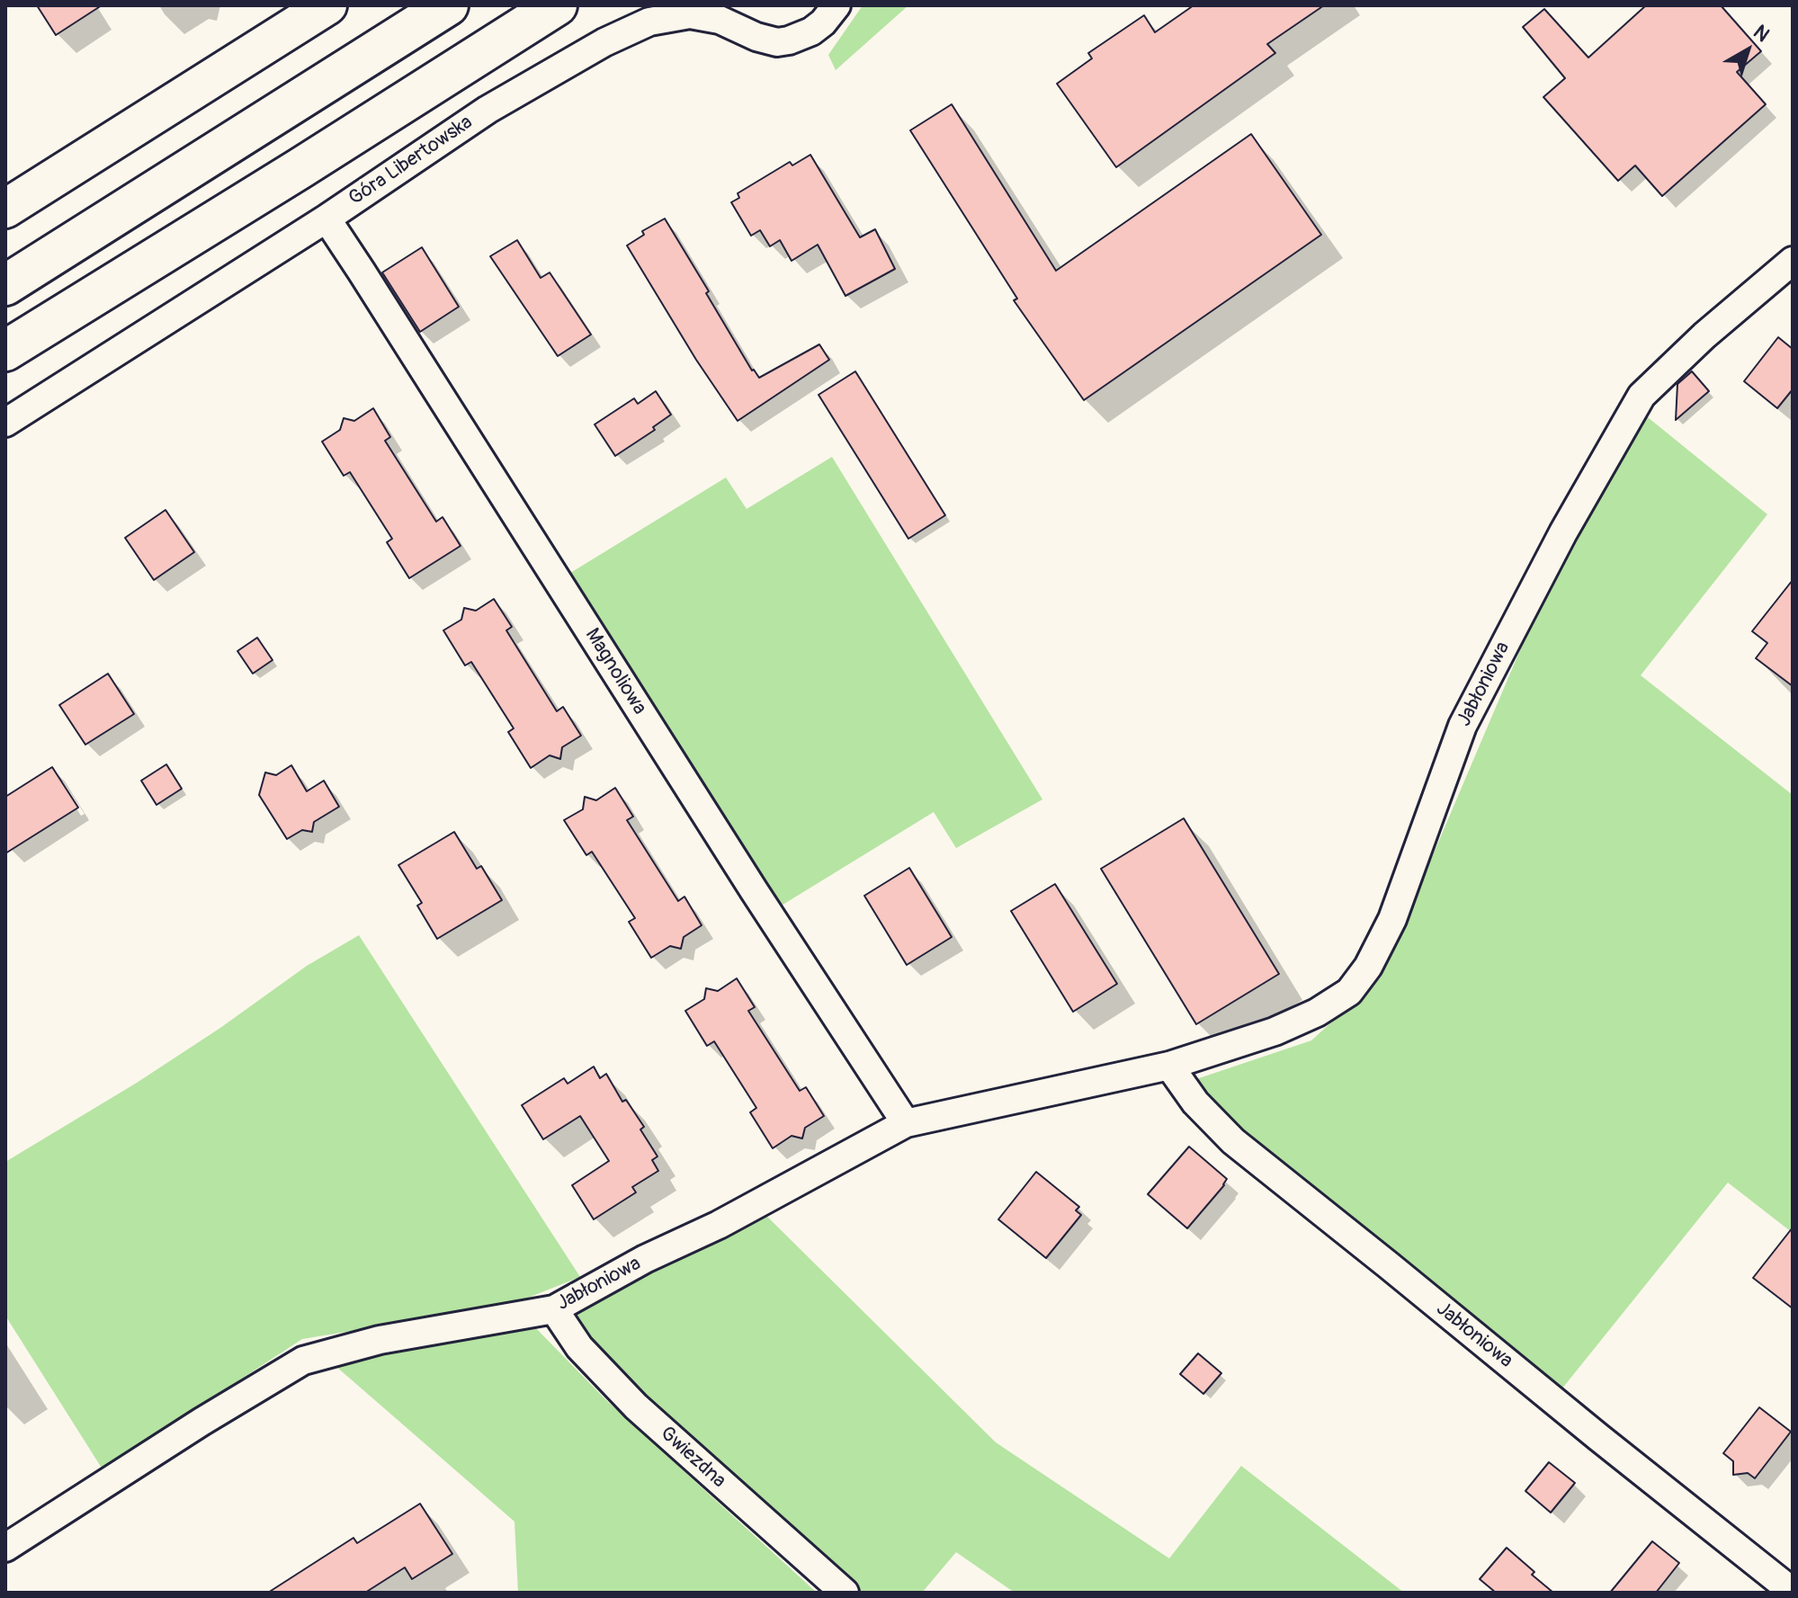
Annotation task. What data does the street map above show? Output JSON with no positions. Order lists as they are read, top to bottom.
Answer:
{
  "streets": {
    "street": [
      "Góra Libertowska",
      "Magnoliowa",
      "Jabłoniowa",
      "Gwiezdna"
    ]
  },
  "crossings": [
    ["Góra Libertowska", "Magnoliowa"],
    ["Magnoliowa", "Jabłoniowa"],
    ["Jabłoniowa", "Gwiezdna"]
  ],
  "north": "top right"
}
